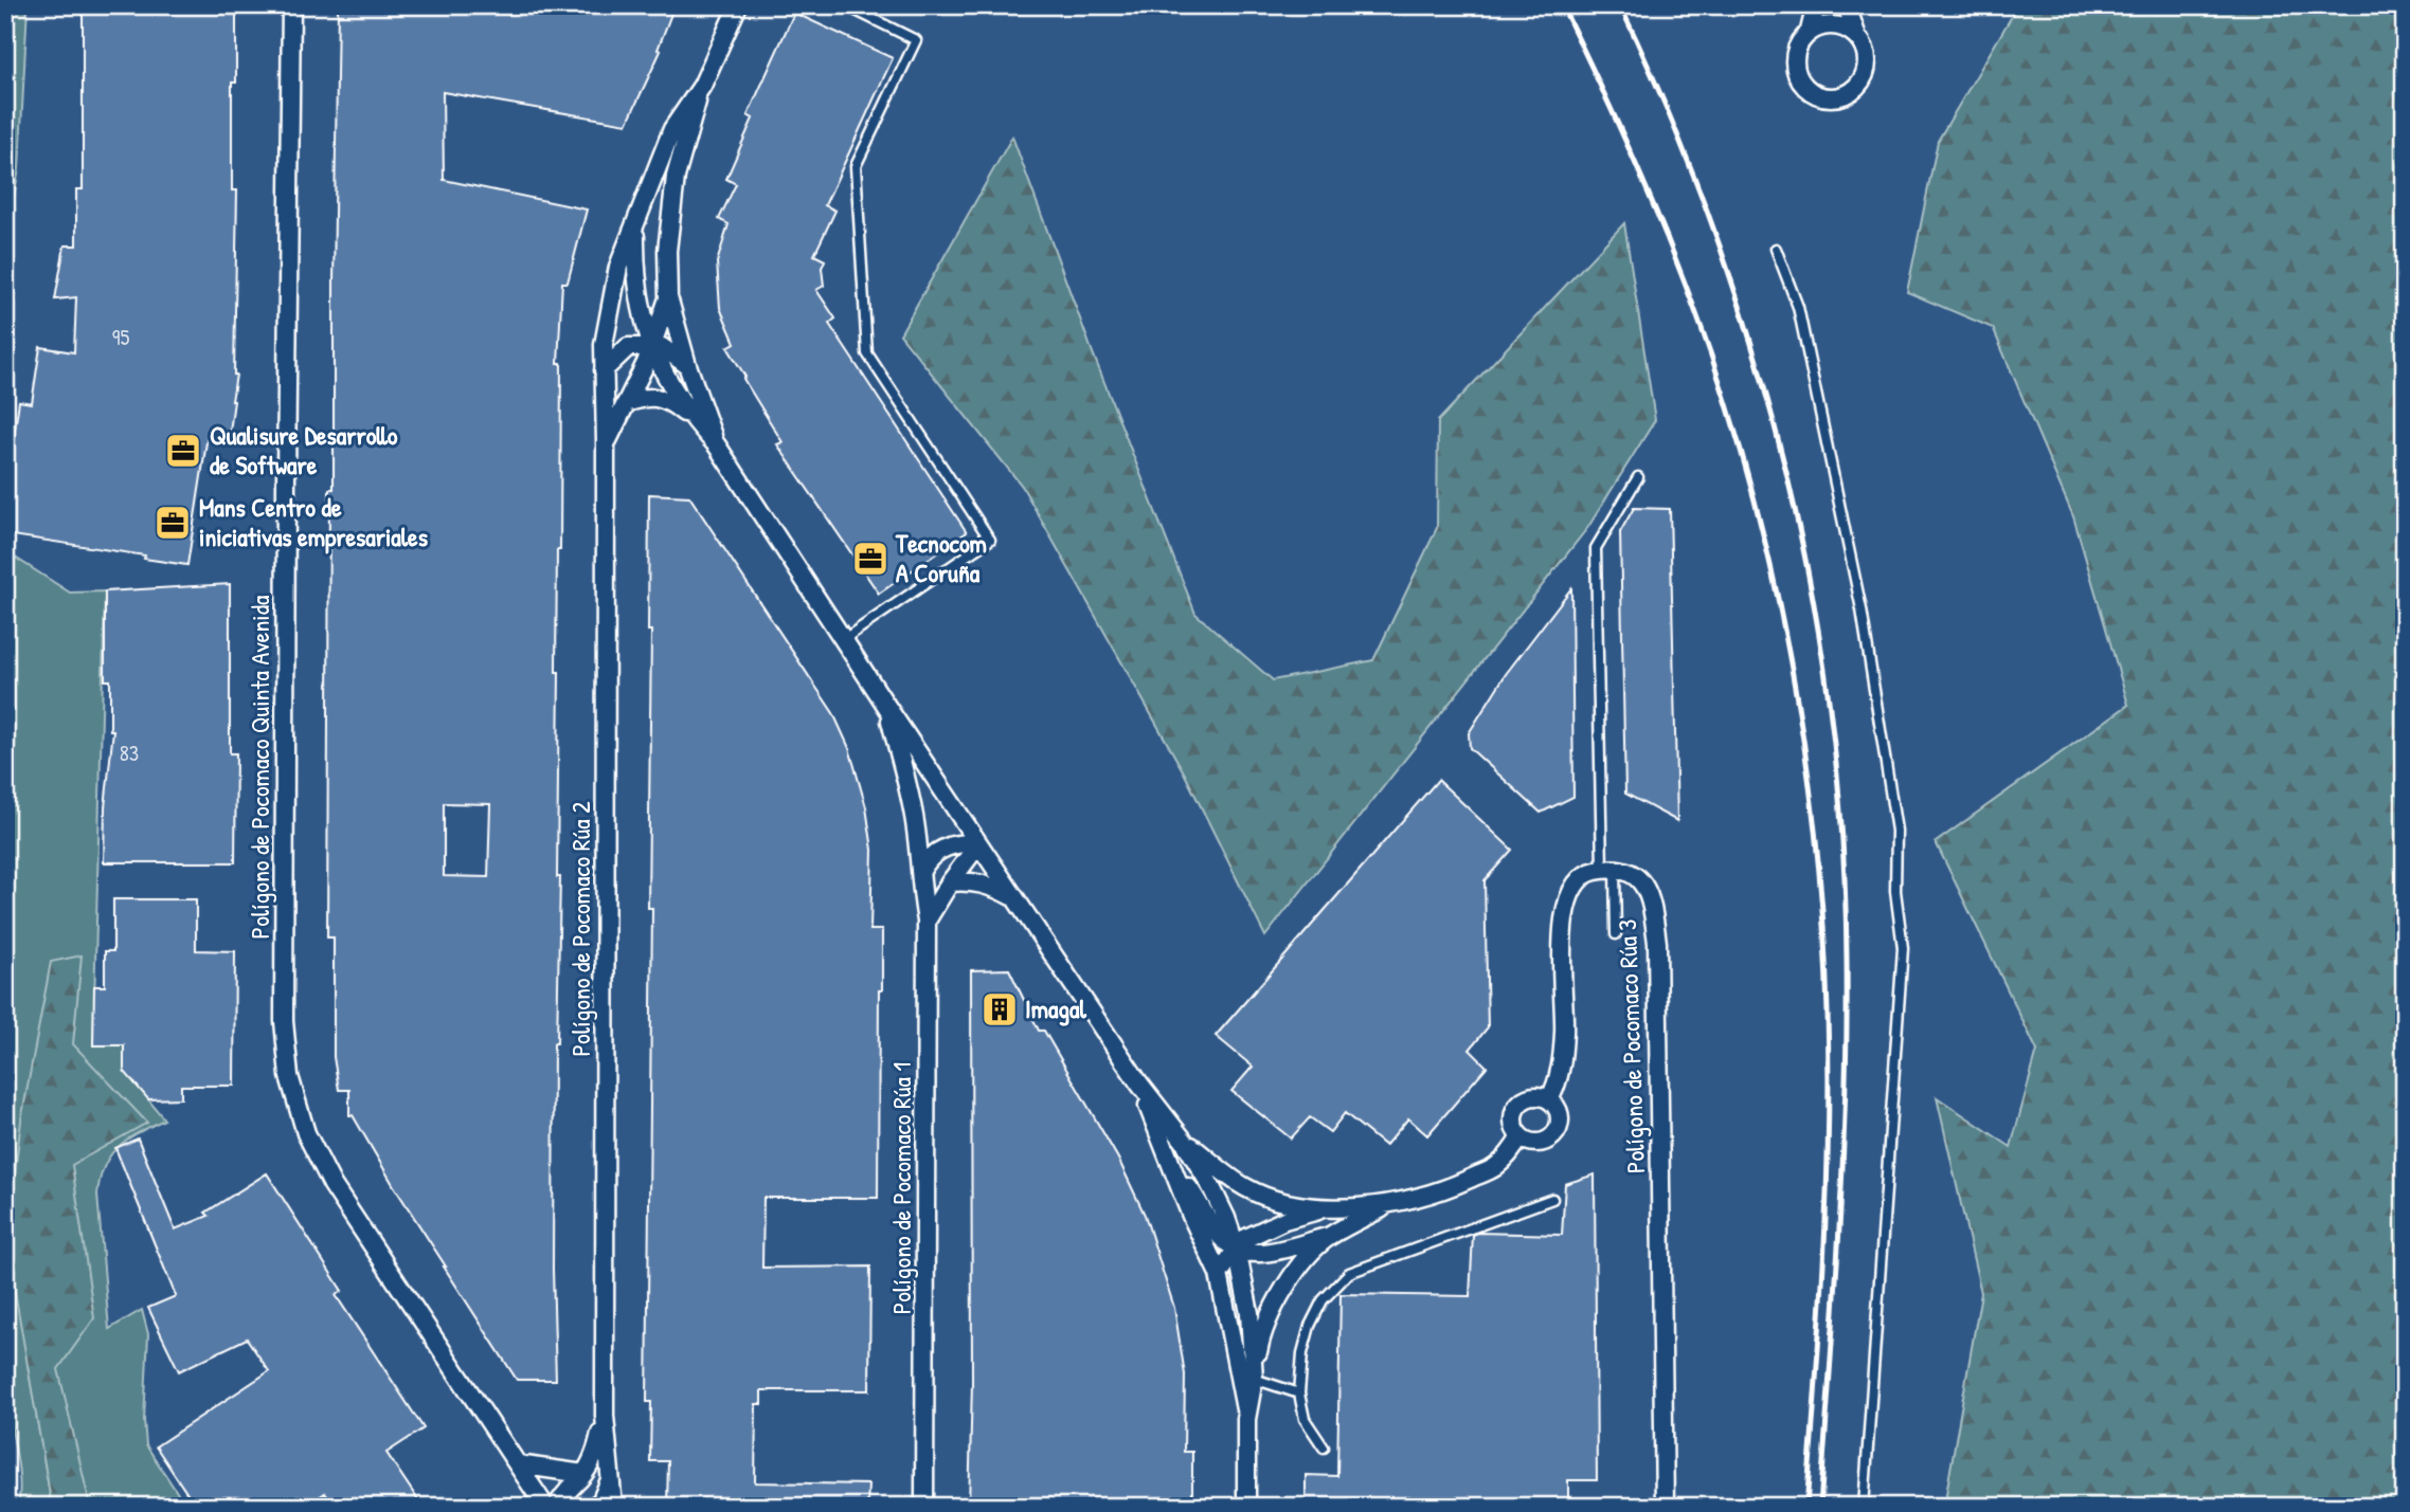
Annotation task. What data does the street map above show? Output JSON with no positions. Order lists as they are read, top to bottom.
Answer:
{
  "streets": {
    "street": [
      "Polígono de Pocomaco Quinta Avenida",
      "Polígono de Pocomaco Rúa 2",
      "Polígono de Pocomaco Rúa 3",
      "Polígono de Pocomaco Rúa 1"
    ]
  },
  "places": {
    "office": ["Qualisure Desarrollo de Software", "Mans Centro de iniciativas empresariales", "Tecnocom A Coruña"],
    "building": ["Imagal"]
  },
  "house_numbers": ["95", "83"]
}
